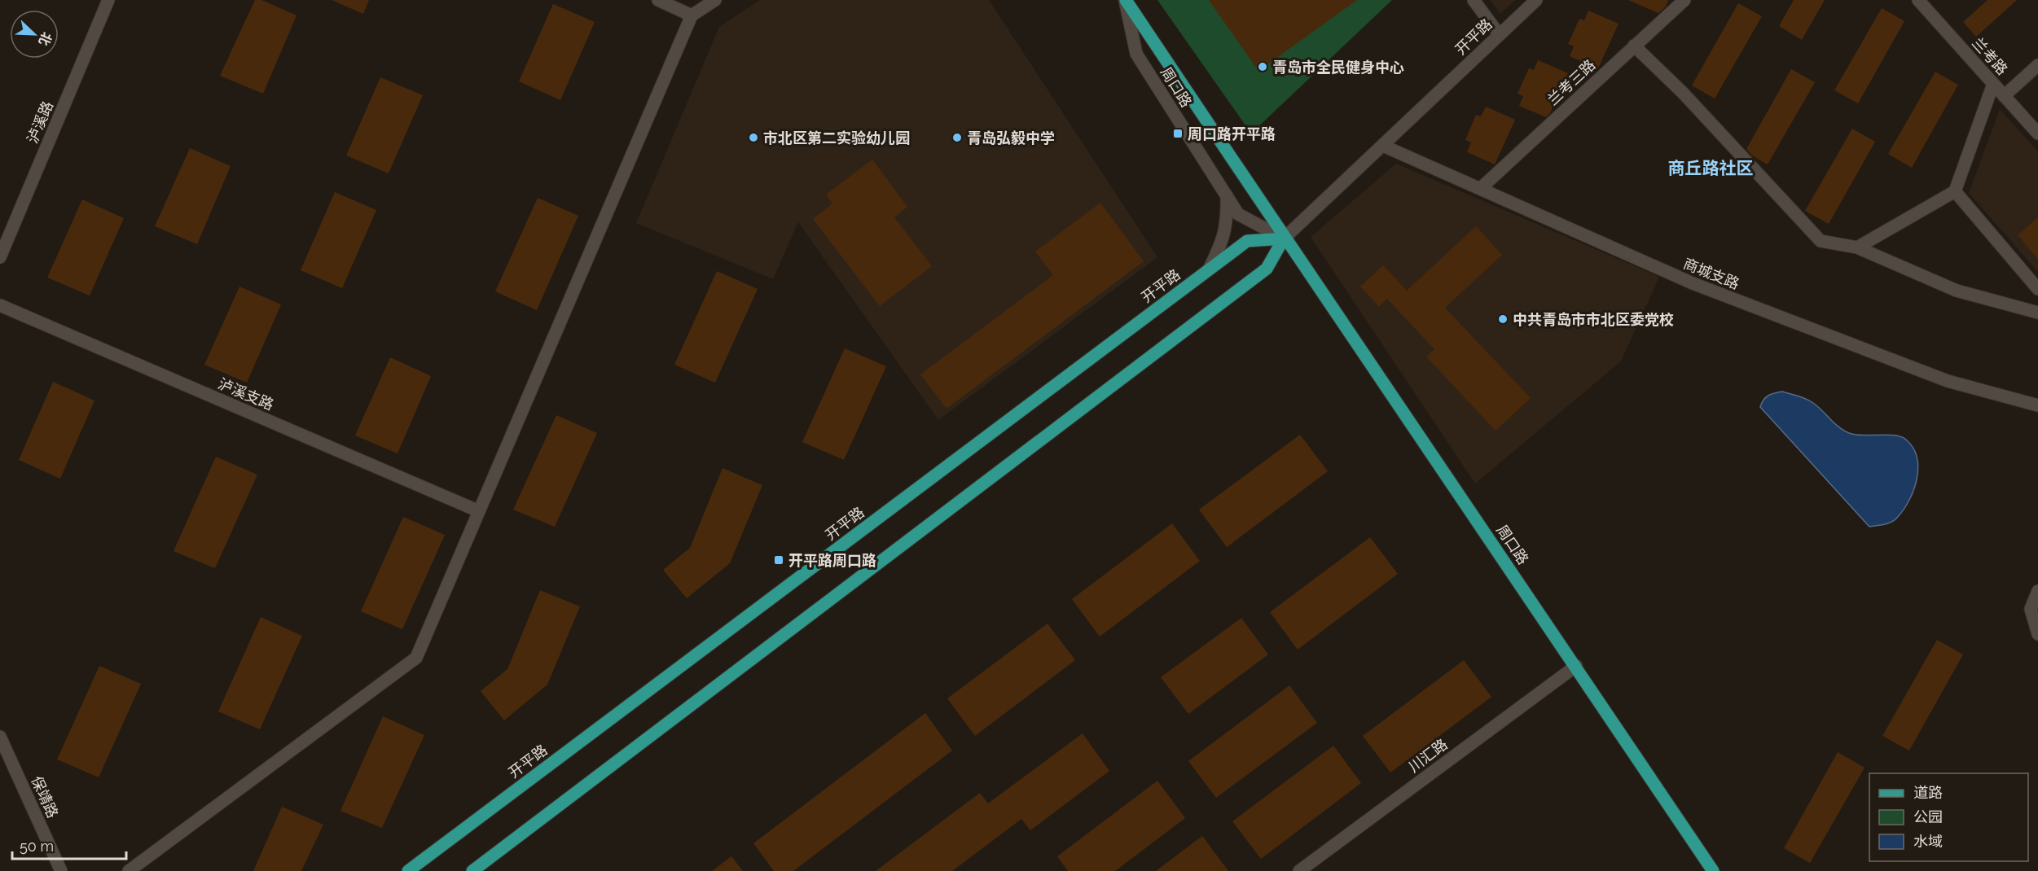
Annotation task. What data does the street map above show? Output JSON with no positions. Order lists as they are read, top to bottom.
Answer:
{
  "streets": {
    "main road": ["开平路", "周口路"],
    "street": [
      "兰考路",
      "兰考三路",
      "泸溪路",
      "商城支路",
      "泸溪支路",
      "川汇路",
      "保靖路"
    ]
  },
  "crossings": [
    ["开平路", "周口路"],
    ["开平路", "商城支路"],
    ["兰考三路", "商城支路"],
    ["周口路", "川汇路"]
  ],
  "districts": ["商丘路社区"],
  "places": {
    "other": [
      "青岛市全民健身中心",
      "市北区第二实验幼儿园",
      "青岛弘毅中学",
      "中共青岛市市北区委党校"
    ],
    "transit": ["周口路开平路", "开平路周口路"]
  },
  "legend": ["道路", "公园", "水域"],
  "scale_bar": "50 m",
  "north": "bottom right"
}
